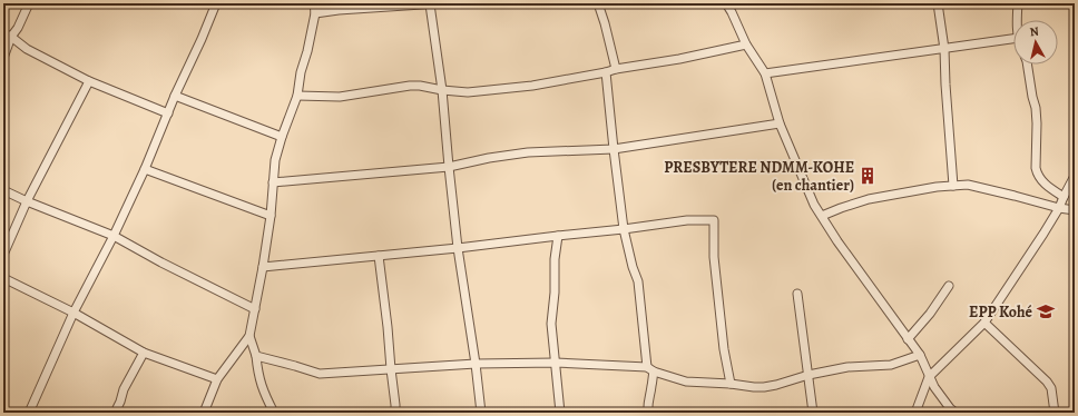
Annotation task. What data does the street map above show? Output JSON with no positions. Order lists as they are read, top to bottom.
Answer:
{
  "places": {
    "building": ["PRESBYTERE NDMM-KOHE (en chantier)"],
    "school or university": ["EPP Kohé"]
  },
  "north": "top"
}
